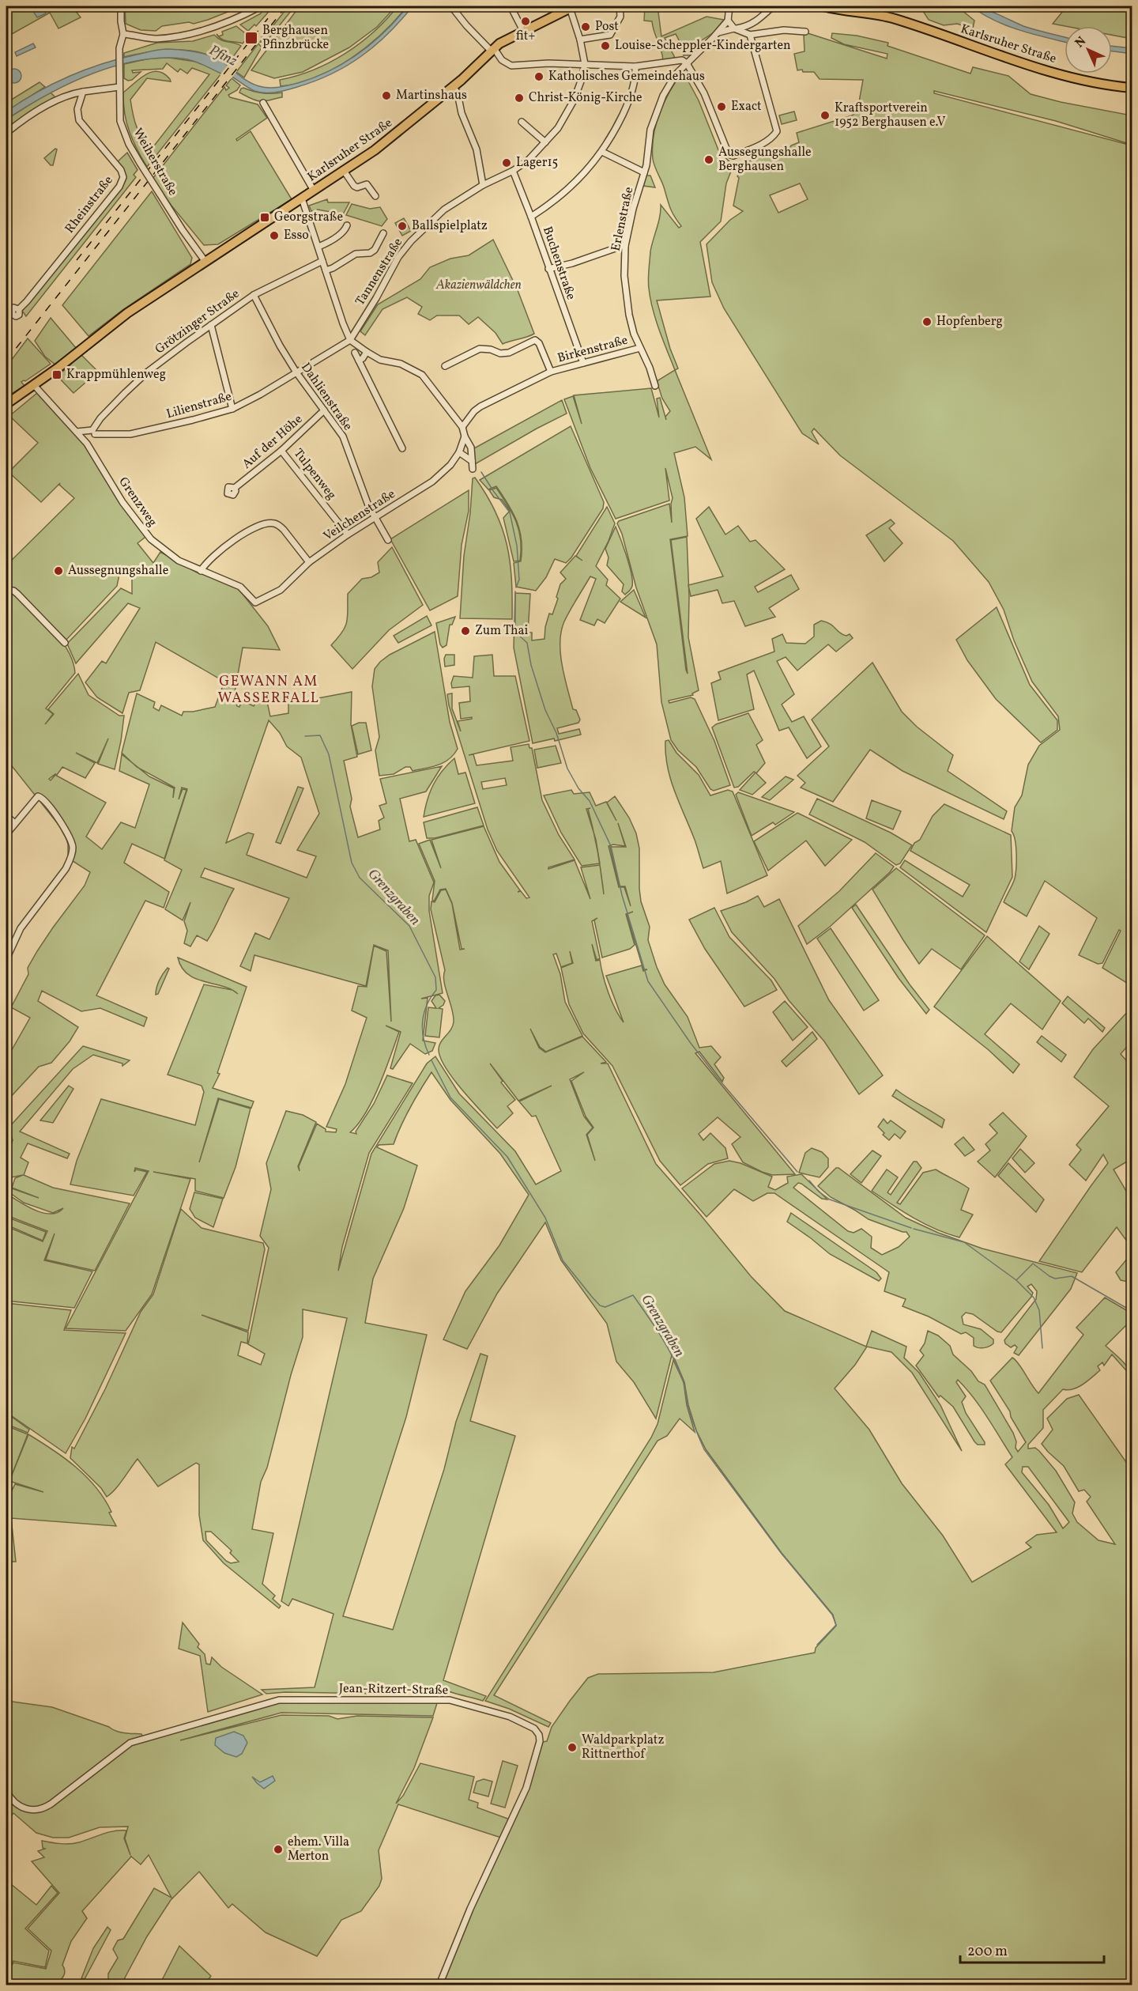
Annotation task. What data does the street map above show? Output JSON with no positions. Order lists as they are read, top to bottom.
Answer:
{
  "streets": {
    "main road": ["Karlsruher Straße"],
    "street": [
      "Weiherstraße",
      "Rheinstraße",
      "Erlenstraße",
      "Buchenstraße",
      "Tannenstraße",
      "Grötzinger Straße",
      "Birkenstraße",
      "Dahlienstraße",
      "Lilienstraße",
      "Auf der Höhe",
      "Tulpenweg",
      "Grenzweg",
      "Veilchenstraße",
      "Jean-Ritzert-Straße"
    ]
  },
  "crossings": [
    ["Karlsruher Straße", "Weiherstraße"],
    ["Karlsruher Straße", "Tannenstraße"],
    ["Karlsruher Straße", "Grenzweg"],
    ["Erlenstraße", "Birkenstraße"],
    ["Buchenstraße", "Tannenstraße"],
    ["Buchenstraße", "Birkenstraße"],
    ["Tannenstraße", "Lilienstraße"],
    ["Grötzinger Straße", "Dahlienstraße"],
    ["Grötzinger Straße", "Lilienstraße"],
    ["Dahlienstraße", "Lilienstraße"],
    ["Dahlienstraße", "Auf der Höhe"],
    ["Dahlienstraße", "Veilchenstraße"],
    ["Auf der Höhe", "Tulpenweg"],
    ["Tulpenweg", "Veilchenstraße"],
    ["Grenzweg", "Veilchenstraße"]
  ],
  "districts": ["GEWANN AM WASSERFALL"],
  "water": ["Pfinz", "Grenzgraben"],
  "parks": ["Akazienwäldchen"],
  "places": {
    "other": [
      "fit+",
      "Post",
      "Louise-Scheppler-Kindergarten",
      "Katholisches Gemeindehaus",
      "Martinshaus",
      "Christ-König-Kirche",
      "Exact",
      "Kraftsportverein 1952 Berghausen e.V",
      "Aussegungshalle Berghausen",
      "Lager15",
      "Ballspielplatz",
      "Esso",
      "Hopfenberg",
      "Aussegnungshalle",
      "Zum Thai",
      "Waldparkplatz Rittnerthof",
      "ehem. Villa Merton"
    ],
    "transit": ["Berghausen Pfinzbrücke", "Georgstraße", "Krappmühlenweg"]
  },
  "scale_bar": "200 m",
  "north": "top left"
}
